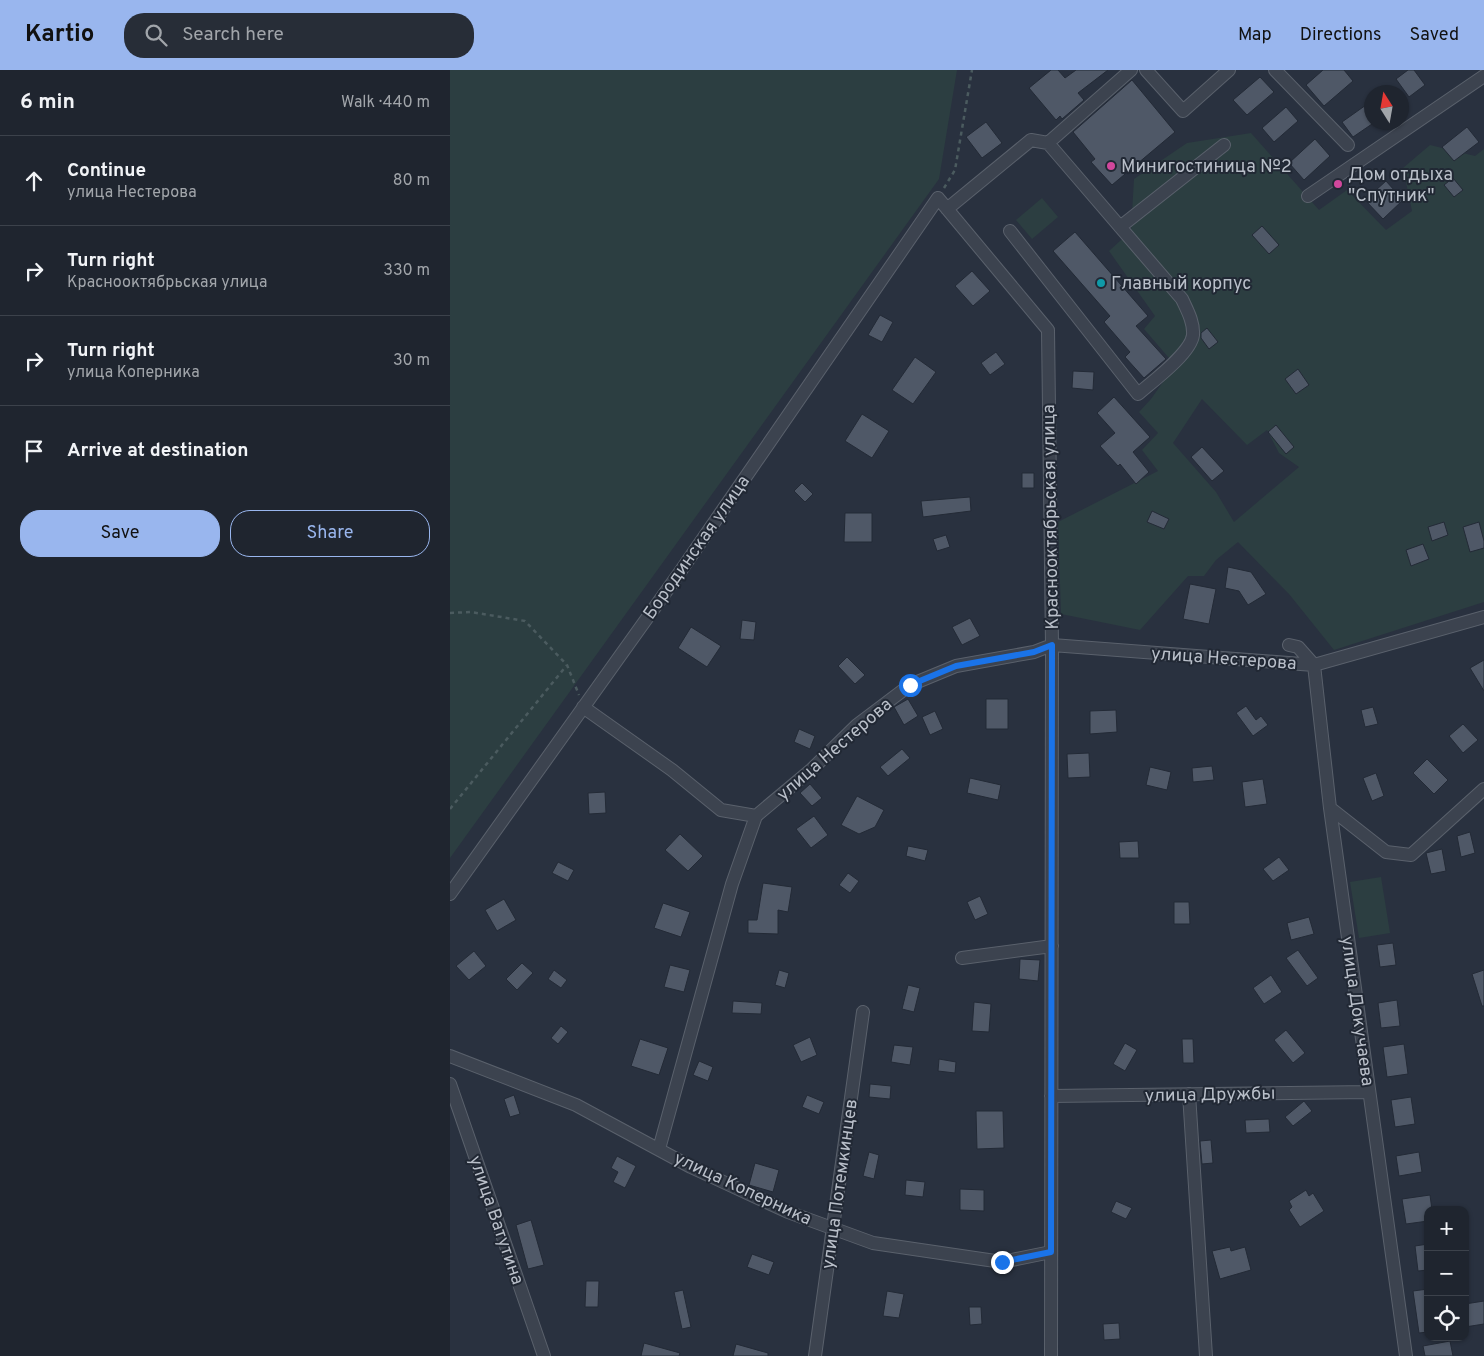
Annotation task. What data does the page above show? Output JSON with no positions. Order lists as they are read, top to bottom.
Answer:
{
  "streets": {
    "street": [
      "Краснооктябрьская улица",
      "Бородинская улица",
      "улица Нестерова",
      "улица Докучаева",
      "улица Дружбы",
      "улица Потемкинцев",
      "улица Коперника",
      "улица Ватутина"
    ]
  },
  "crossings": [
    ["Краснооктябрьская улица", "Бородинская улица"],
    ["Краснооктябрьская улица", "улица Нестерова"],
    ["Краснооктябрьская улица", "улица Дружбы"],
    ["Краснооктябрьская улица", "улица Коперника"],
    ["улица Нестерова", "улица Докучаева"],
    ["улица Докучаева", "улица Дружбы"],
    ["улица Потемкинцев", "улица Коперника"]
  ],
  "places": ["Минигостиница №2", "Дом отдыха \"Спутник\"", "Главный корпус"],
  "north": "top",
  "page": {
    "header": "Kartio",
    "search": "Search here",
    "nav": ["Map", "Directions", "Saved"],
    "heading": ["6 min", "Walk · 440 m"],
    "list": [
      ["Continue", "улица Нестерова", "80 m"],
      ["Turn right", "Краснооктябрьская улица", "330 m"],
      ["Turn right", "улица Коперника", "30 m"],
      "Arrive at destination"
    ],
    "buttons": ["Save", "Share"],
    "map_buttons": ["+", "−"]
  }
}
